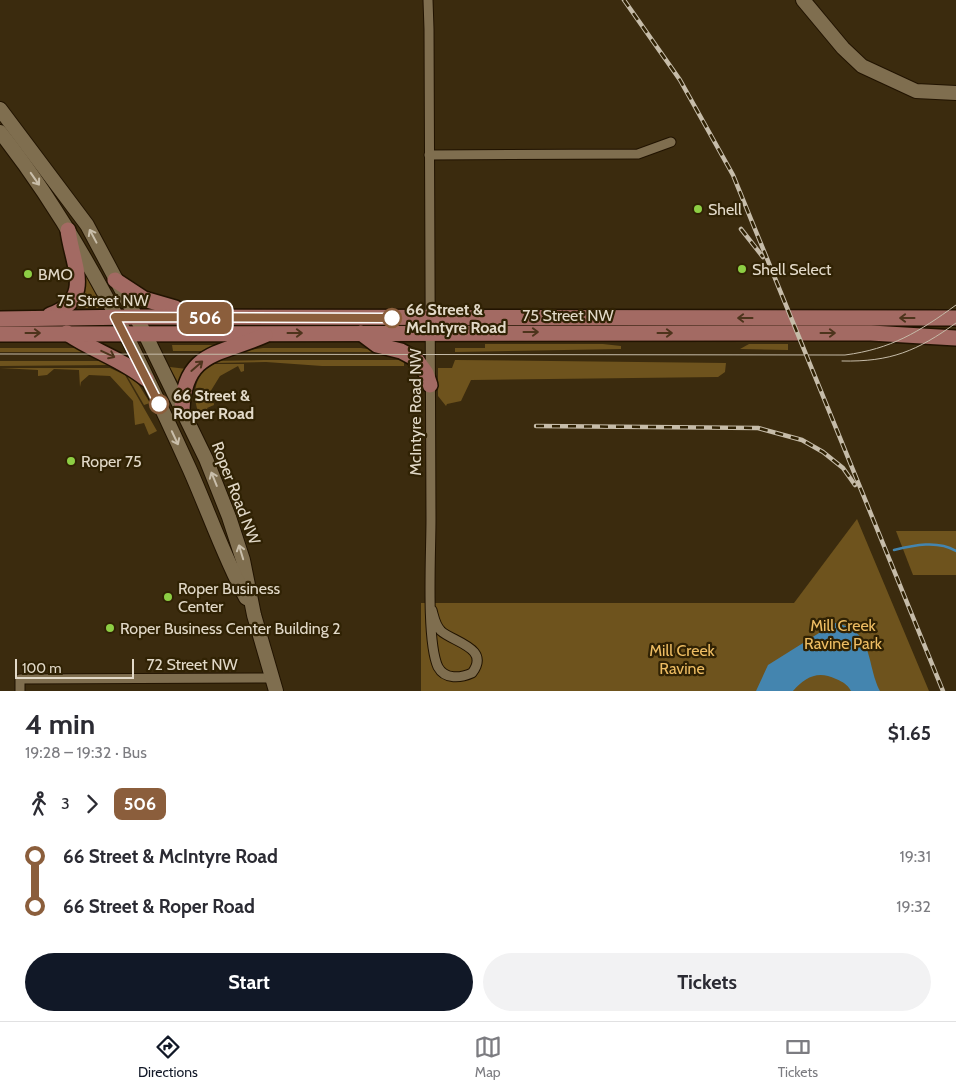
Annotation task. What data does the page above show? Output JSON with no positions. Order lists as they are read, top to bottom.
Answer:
{
  "streets": {
    "main road": ["75 Street NW", "Roper Road NW"],
    "street": ["McIntyre Road NW", "72 Street NW"]
  },
  "crossings": [
    ["75 Street NW", "McIntyre Road NW"],
    ["75 Street NW", "Roper Road NW"],
    ["Roper Road NW", "72 Street NW"]
  ],
  "parks": ["Mill Creek Ravine Park", "Mill Creek Ravine"],
  "places": [
    "Shell",
    "Shell Select",
    "BMO",
    "66 Street & McIntyre Road",
    "66 Street & Roper Road",
    "Roper 75",
    "Roper Business Center",
    "Roper Business Center Building 2"
  ],
  "lines": ["bus line 506"],
  "scale_bar": "100 m",
  "page": {
    "on_map": "506",
    "scale": "100 m",
    "heading": ["4 min", "19:28 – 19:32 · Bus", "$1.65"],
    "legs": ["3", "506"],
    "list": [
      {
        "name": "66 Street & McIntyre Road",
        "value": "19:31"
      },
      {
        "name": "66 Street & Roper Road",
        "value": "19:32"
      }
    ],
    "buttons": ["Start", "Tickets"],
    "tabs": ["Directions", "Map", "Tickets"]
  }
}
